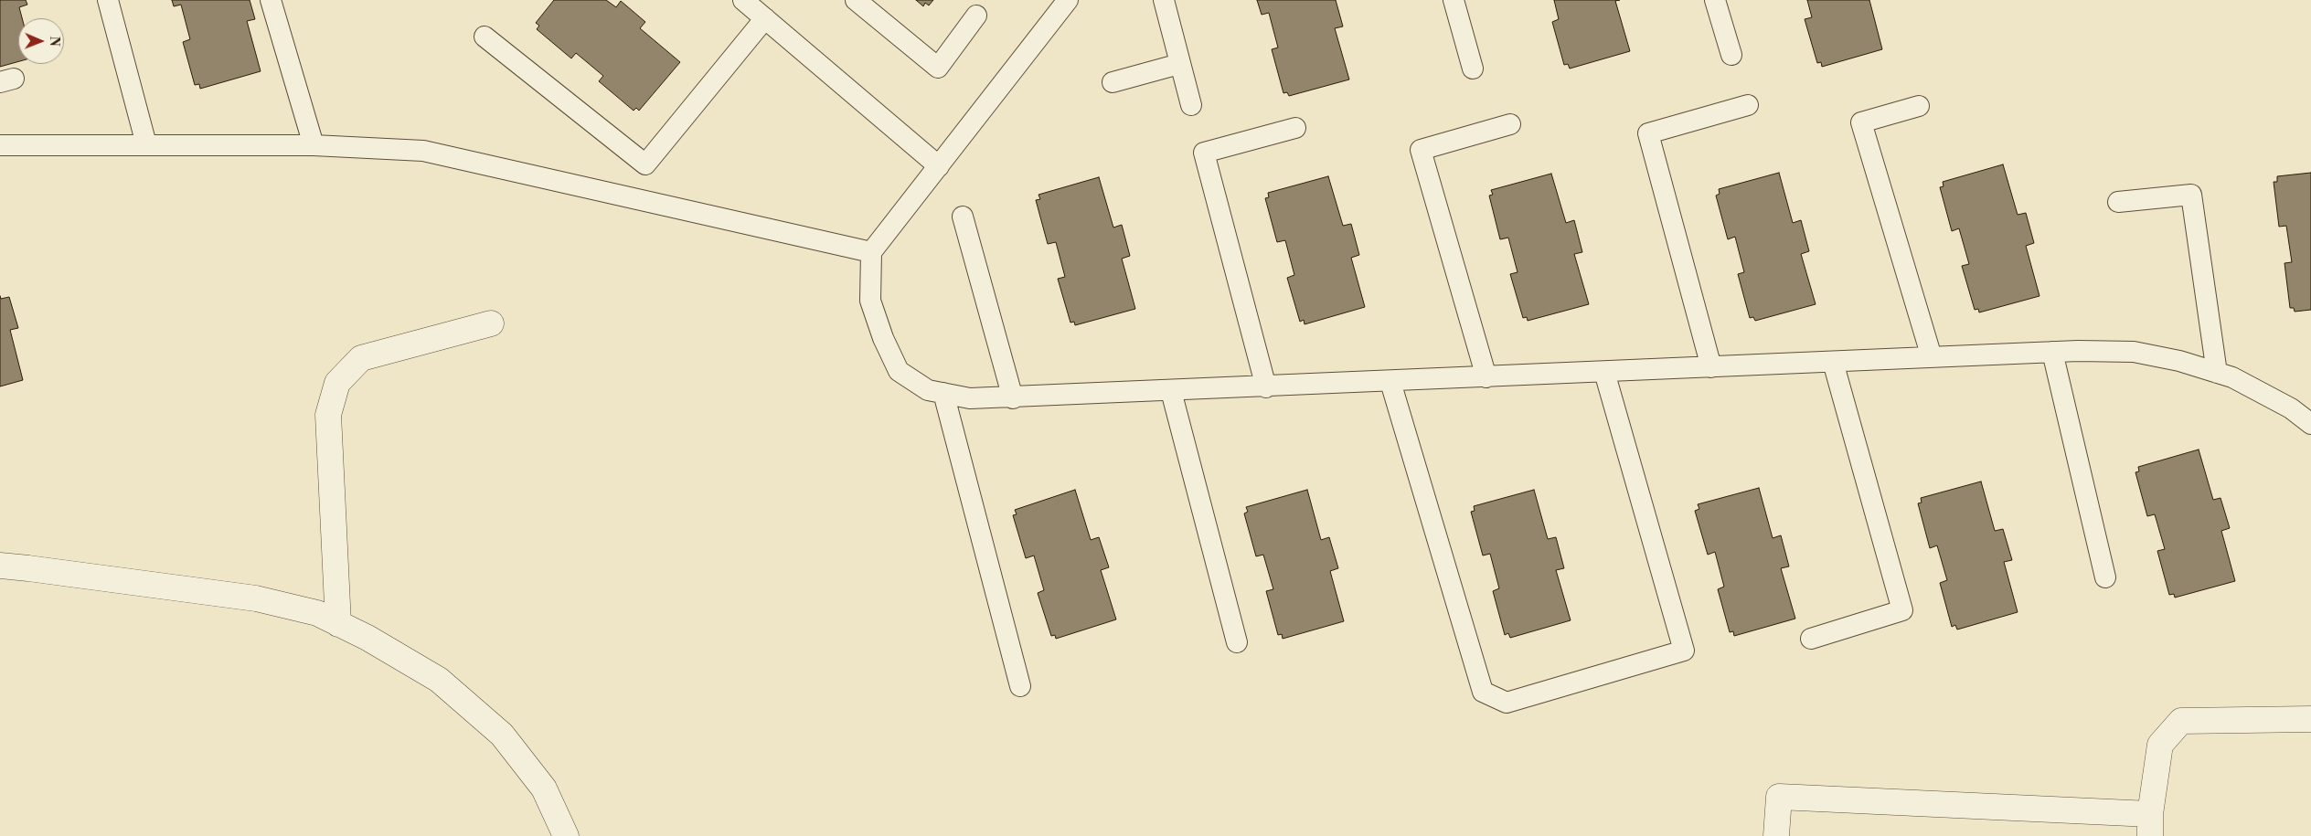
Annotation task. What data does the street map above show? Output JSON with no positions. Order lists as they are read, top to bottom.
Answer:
{
  "north": "right"
}
